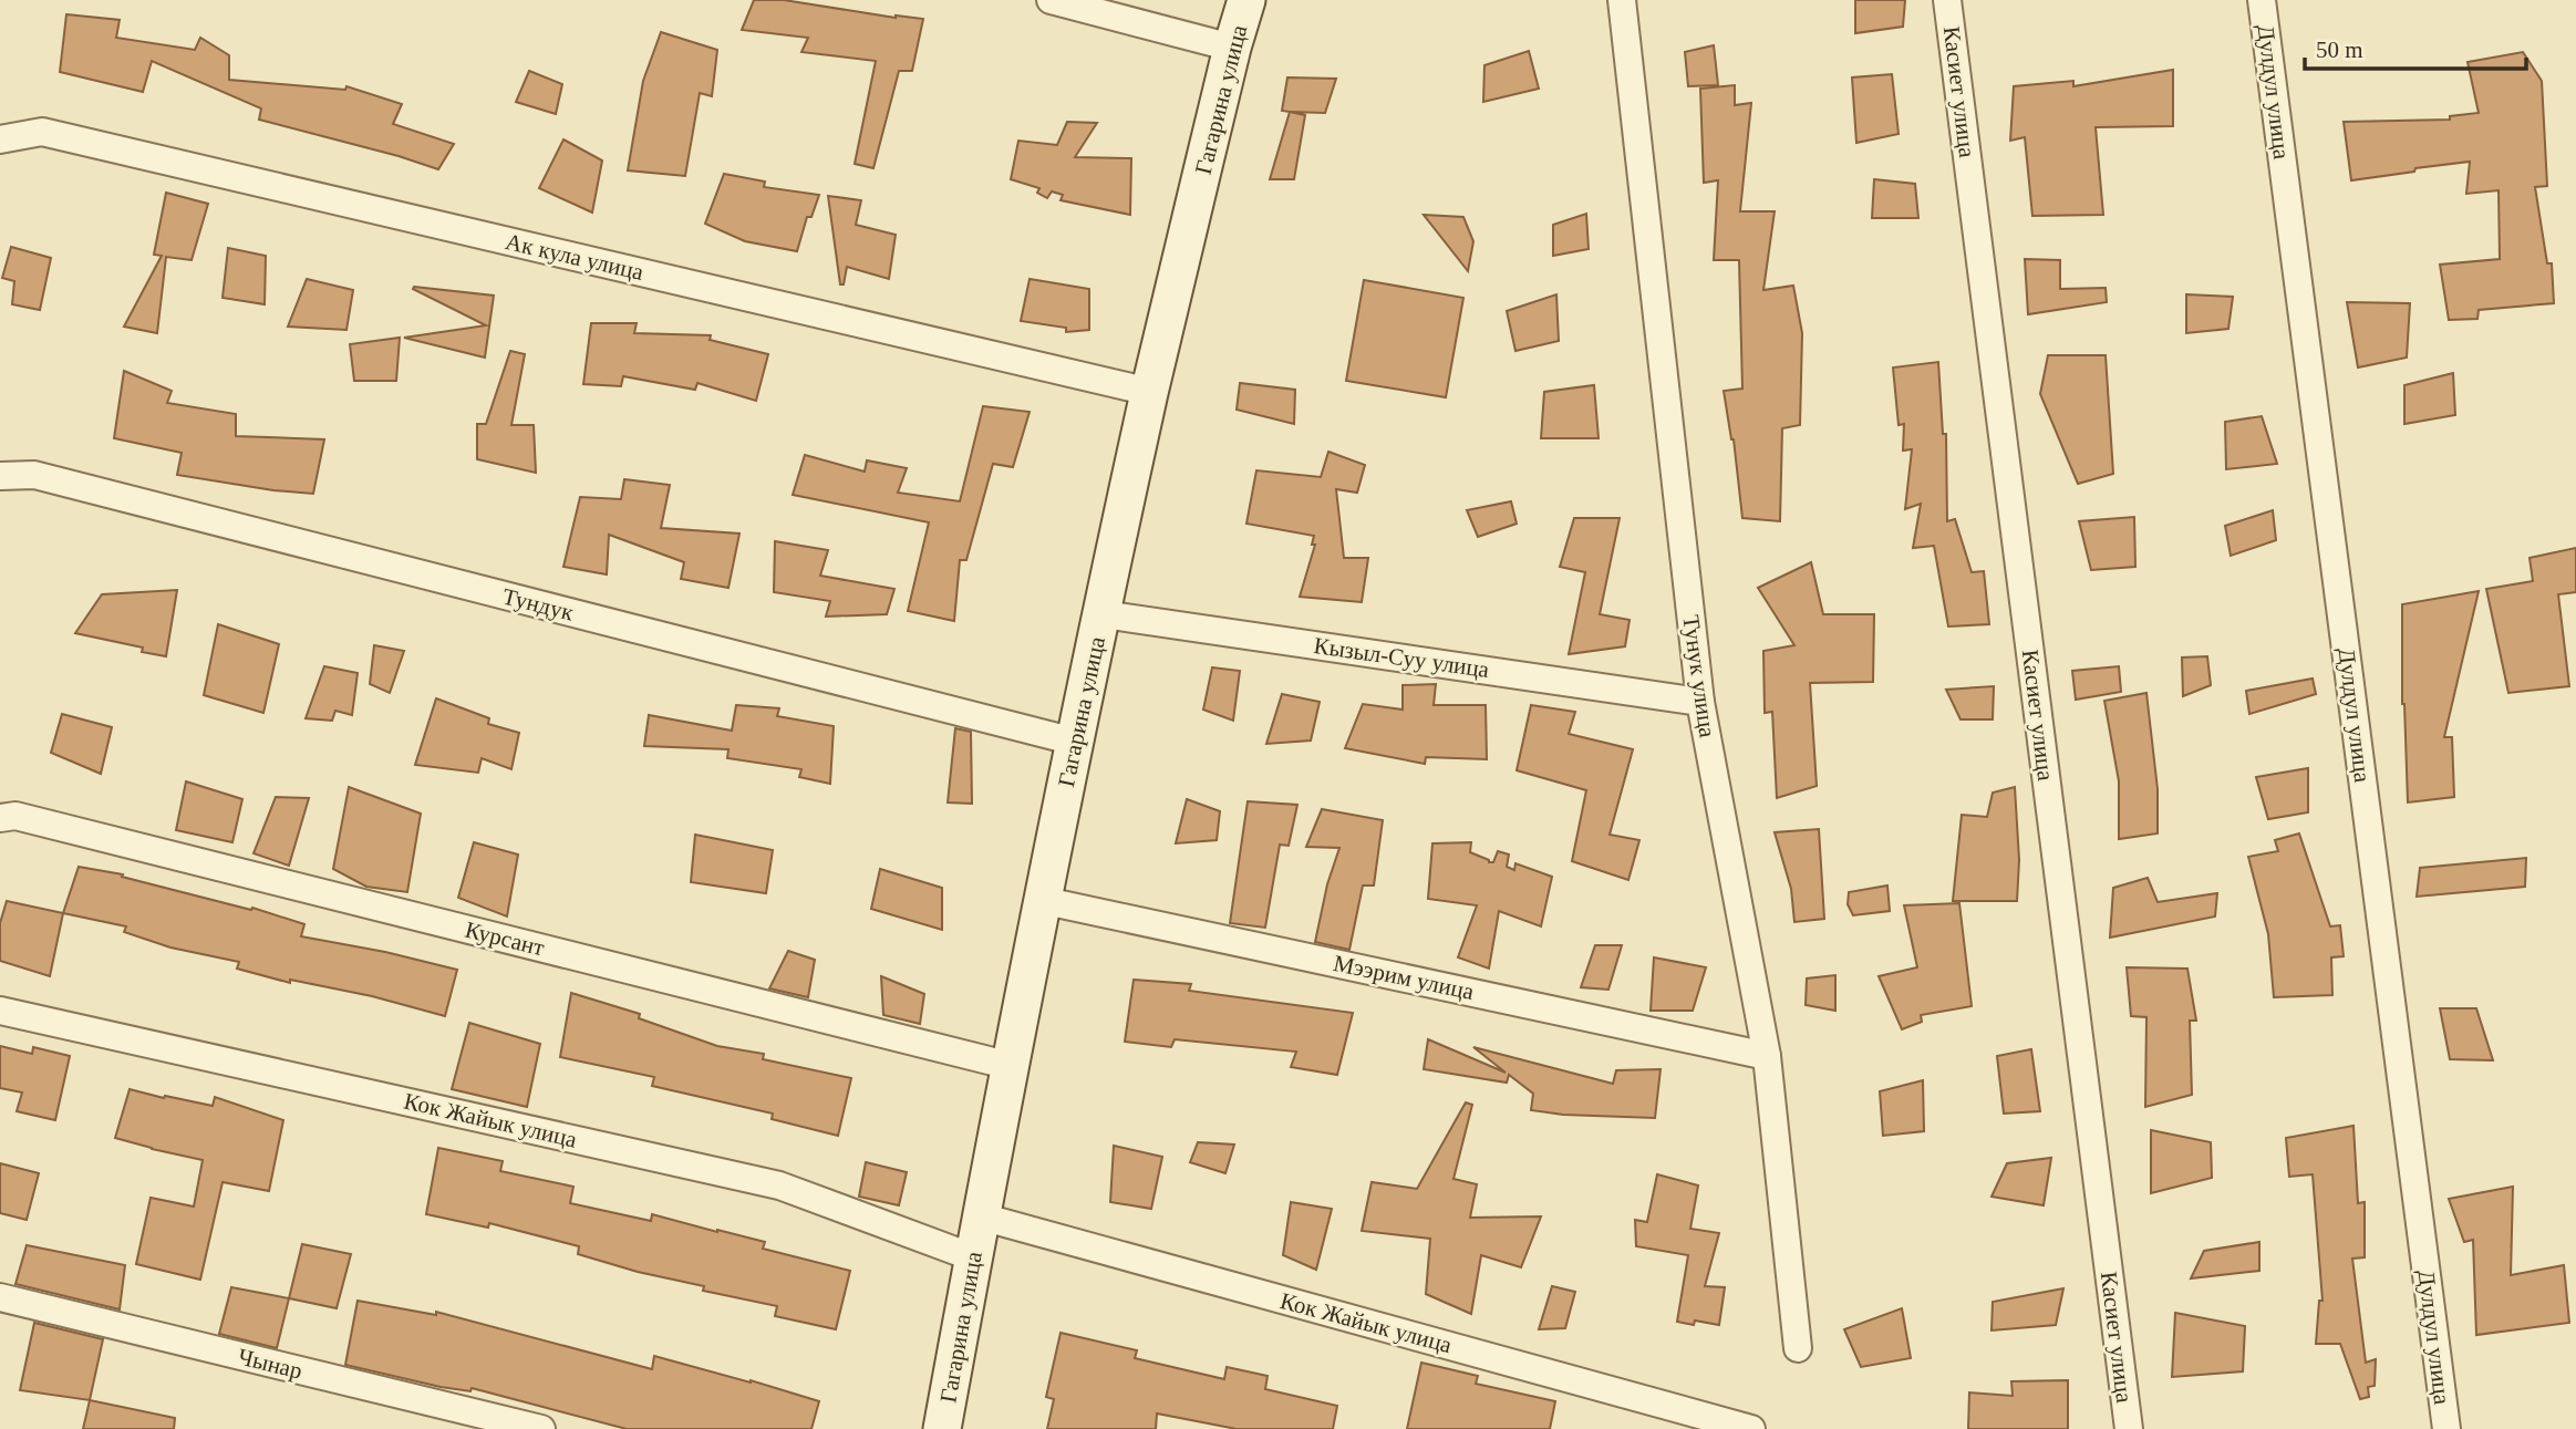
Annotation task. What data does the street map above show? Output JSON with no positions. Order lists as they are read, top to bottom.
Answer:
{
  "streets": {
    "main road": ["Гагарина улица"],
    "street": [
      "Касиет улица",
      "Дулдул улица",
      "Ак кула улица",
      "Тундук",
      "Кызыл-Суу улица",
      "Тунук улица",
      "Курсант",
      "Мээрим улица",
      "Кок Жайык улица",
      "Чынар"
    ]
  },
  "crossings": [
    ["Гагарина улица", "Ак кула улица"],
    ["Гагарина улица", "Тундук"],
    ["Гагарина улица", "Кызыл-Суу улица"],
    ["Гагарина улица", "Курсант"],
    ["Гагарина улица", "Мээрим улица"],
    ["Гагарина улица", "Кок Жайык улица"],
    ["Кызыл-Суу улица", "Тунук улица"],
    ["Тунук улица", "Мээрим улица"]
  ],
  "scale_bar": "50 m"
}
